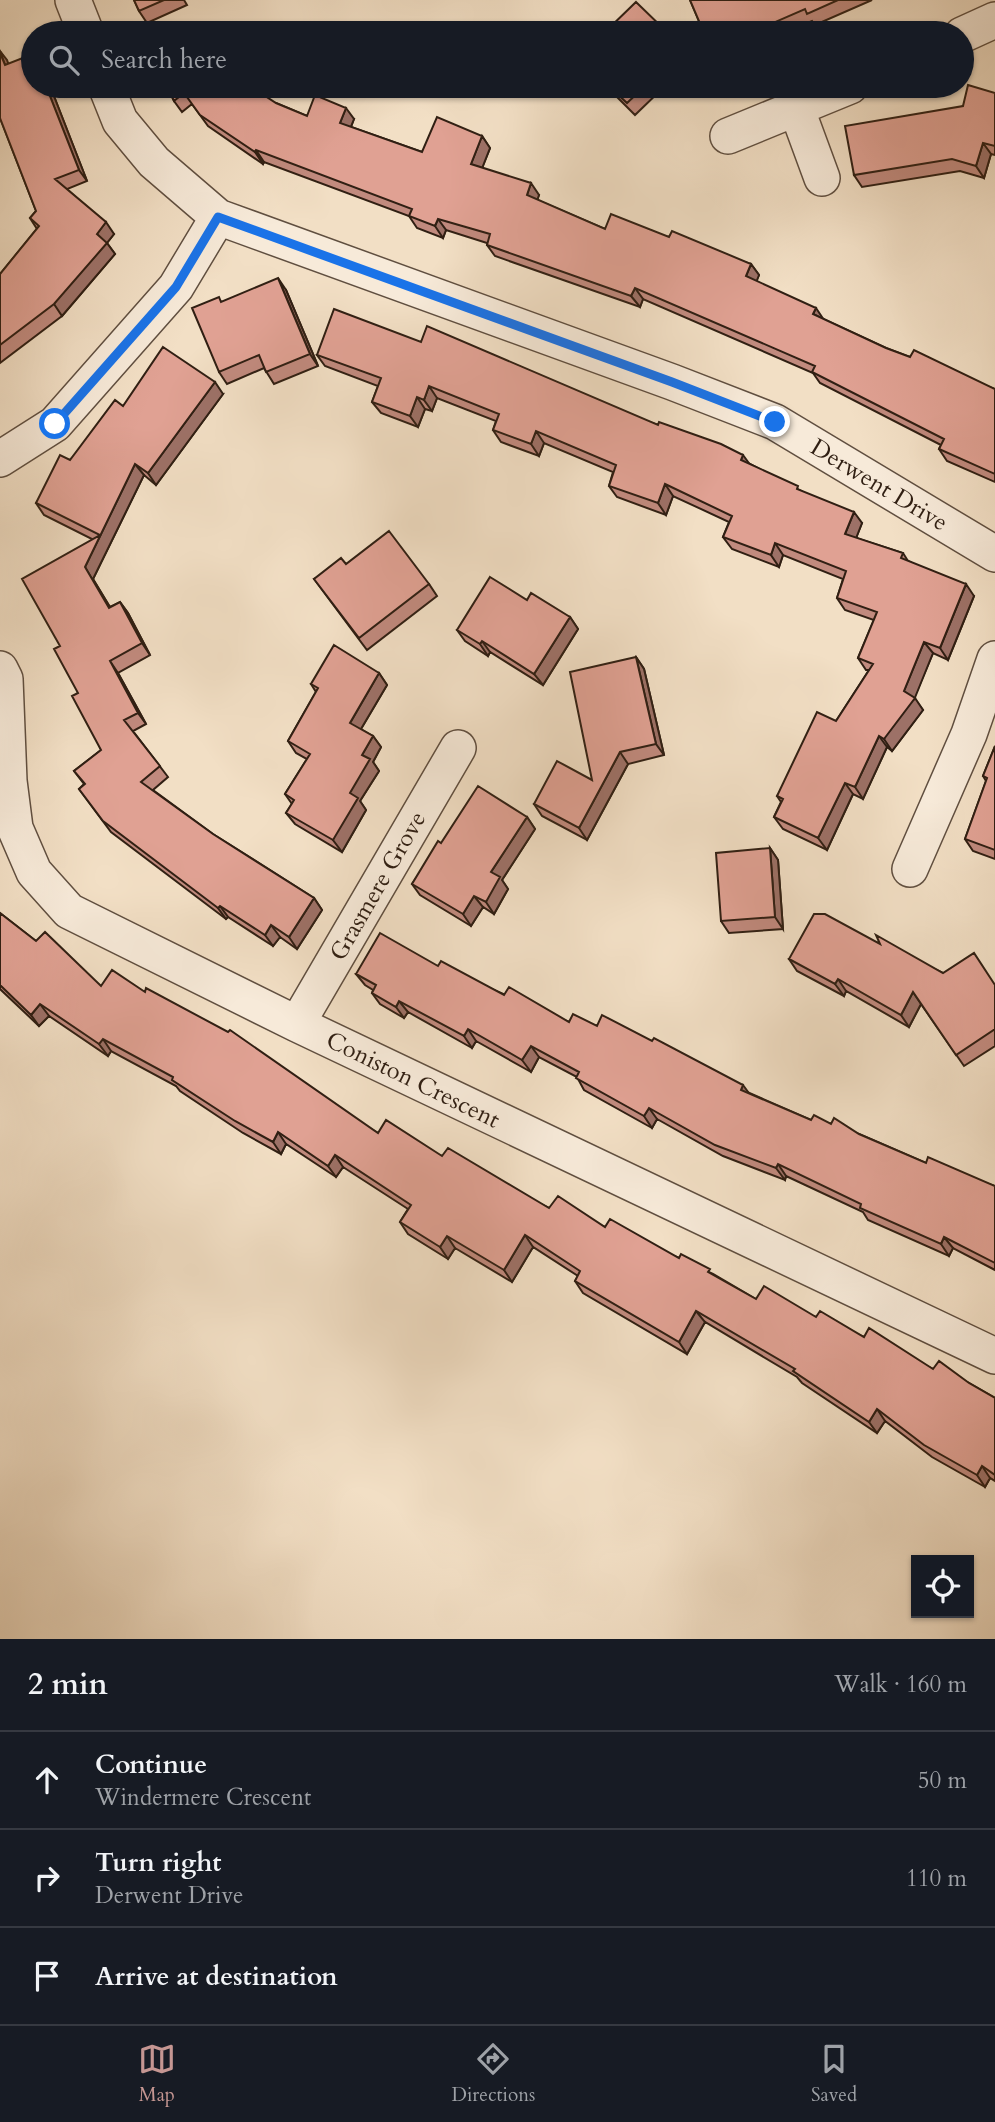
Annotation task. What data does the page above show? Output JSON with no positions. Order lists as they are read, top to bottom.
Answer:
{
  "streets": {
    "street": ["Derwent Drive", "Grasmere Grove", "Coniston Crescent"]
  },
  "crossings": [
    ["Grasmere Grove", "Coniston Crescent"]
  ],
  "page": {
    "search": "Search here",
    "heading": ["2 min", "Walk · 160 m"],
    "list": [
      ["Continue", "Windermere Crescent", "50 m"],
      ["Turn right", "Derwent Drive", "110 m"],
      "Arrive at destination"
    ],
    "nav": ["Map", "Directions", "Saved"]
  }
}
